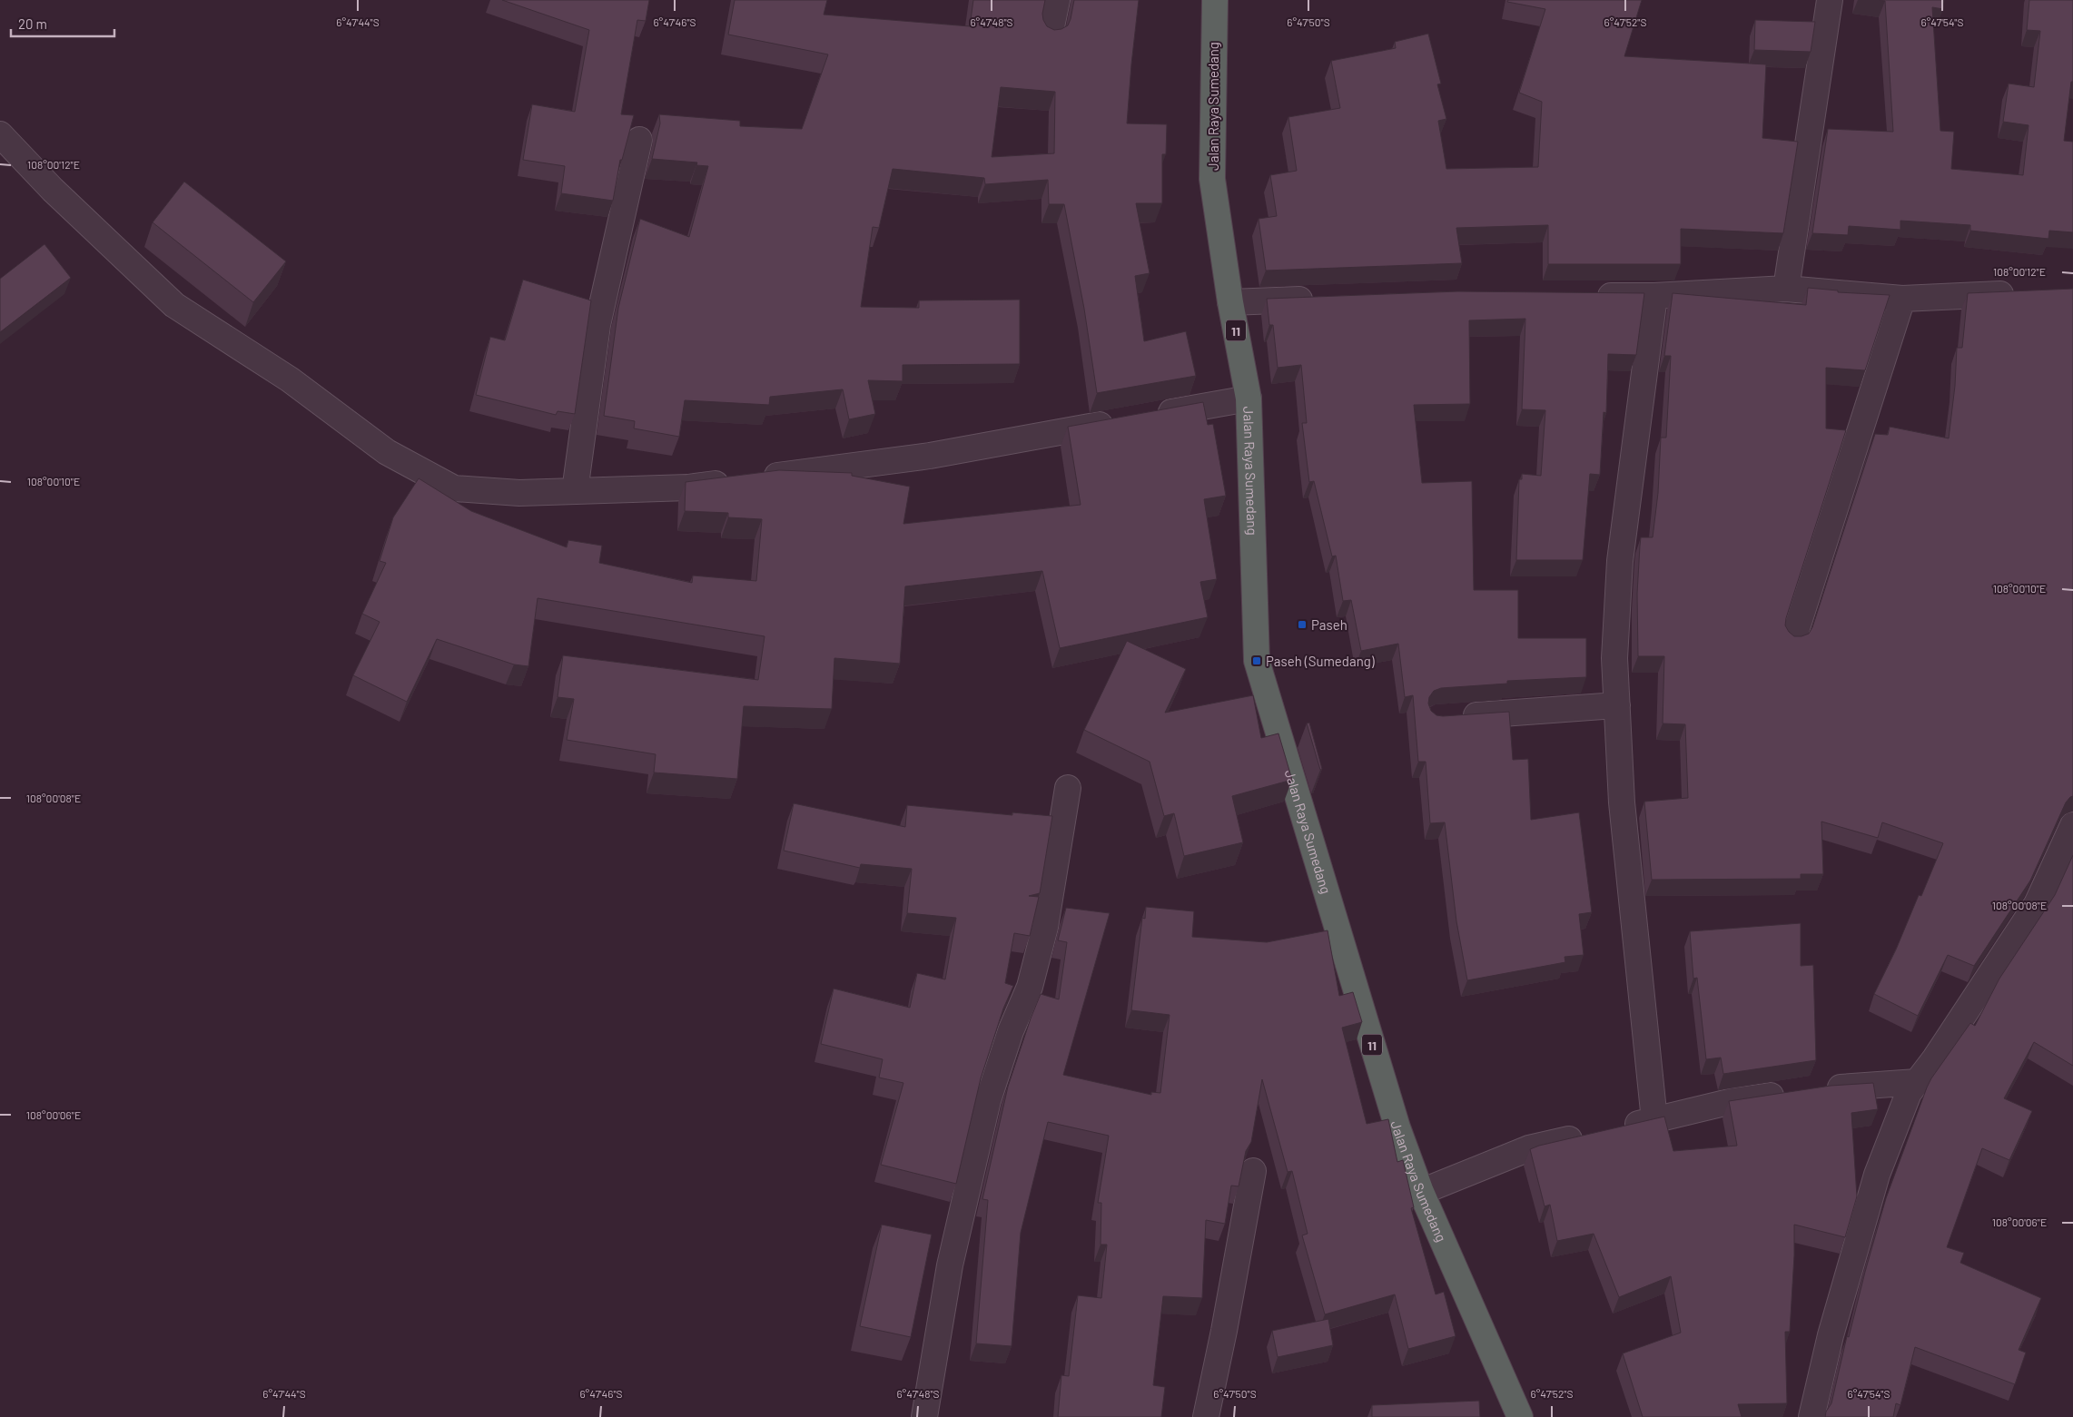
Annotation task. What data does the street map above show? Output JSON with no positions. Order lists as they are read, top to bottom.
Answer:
{
  "streets": {
    "highway": ["Jalan Raya Sumedang", "11"]
  },
  "places": {
    "transit": ["Paseh", "Paseh (Sumedang)"]
  },
  "scale_bar": "20 m",
  "coordinates": [
    "6°47'44\"S",
    "6°47'46\"S",
    "6°47'48\"S",
    "6°47'50\"S",
    "6°47'52\"S",
    "6°47'54\"S",
    "108°00'12\"E",
    "108°00'10\"E",
    "108°00'08\"E",
    "108°00'06\"E"
  ]
}
